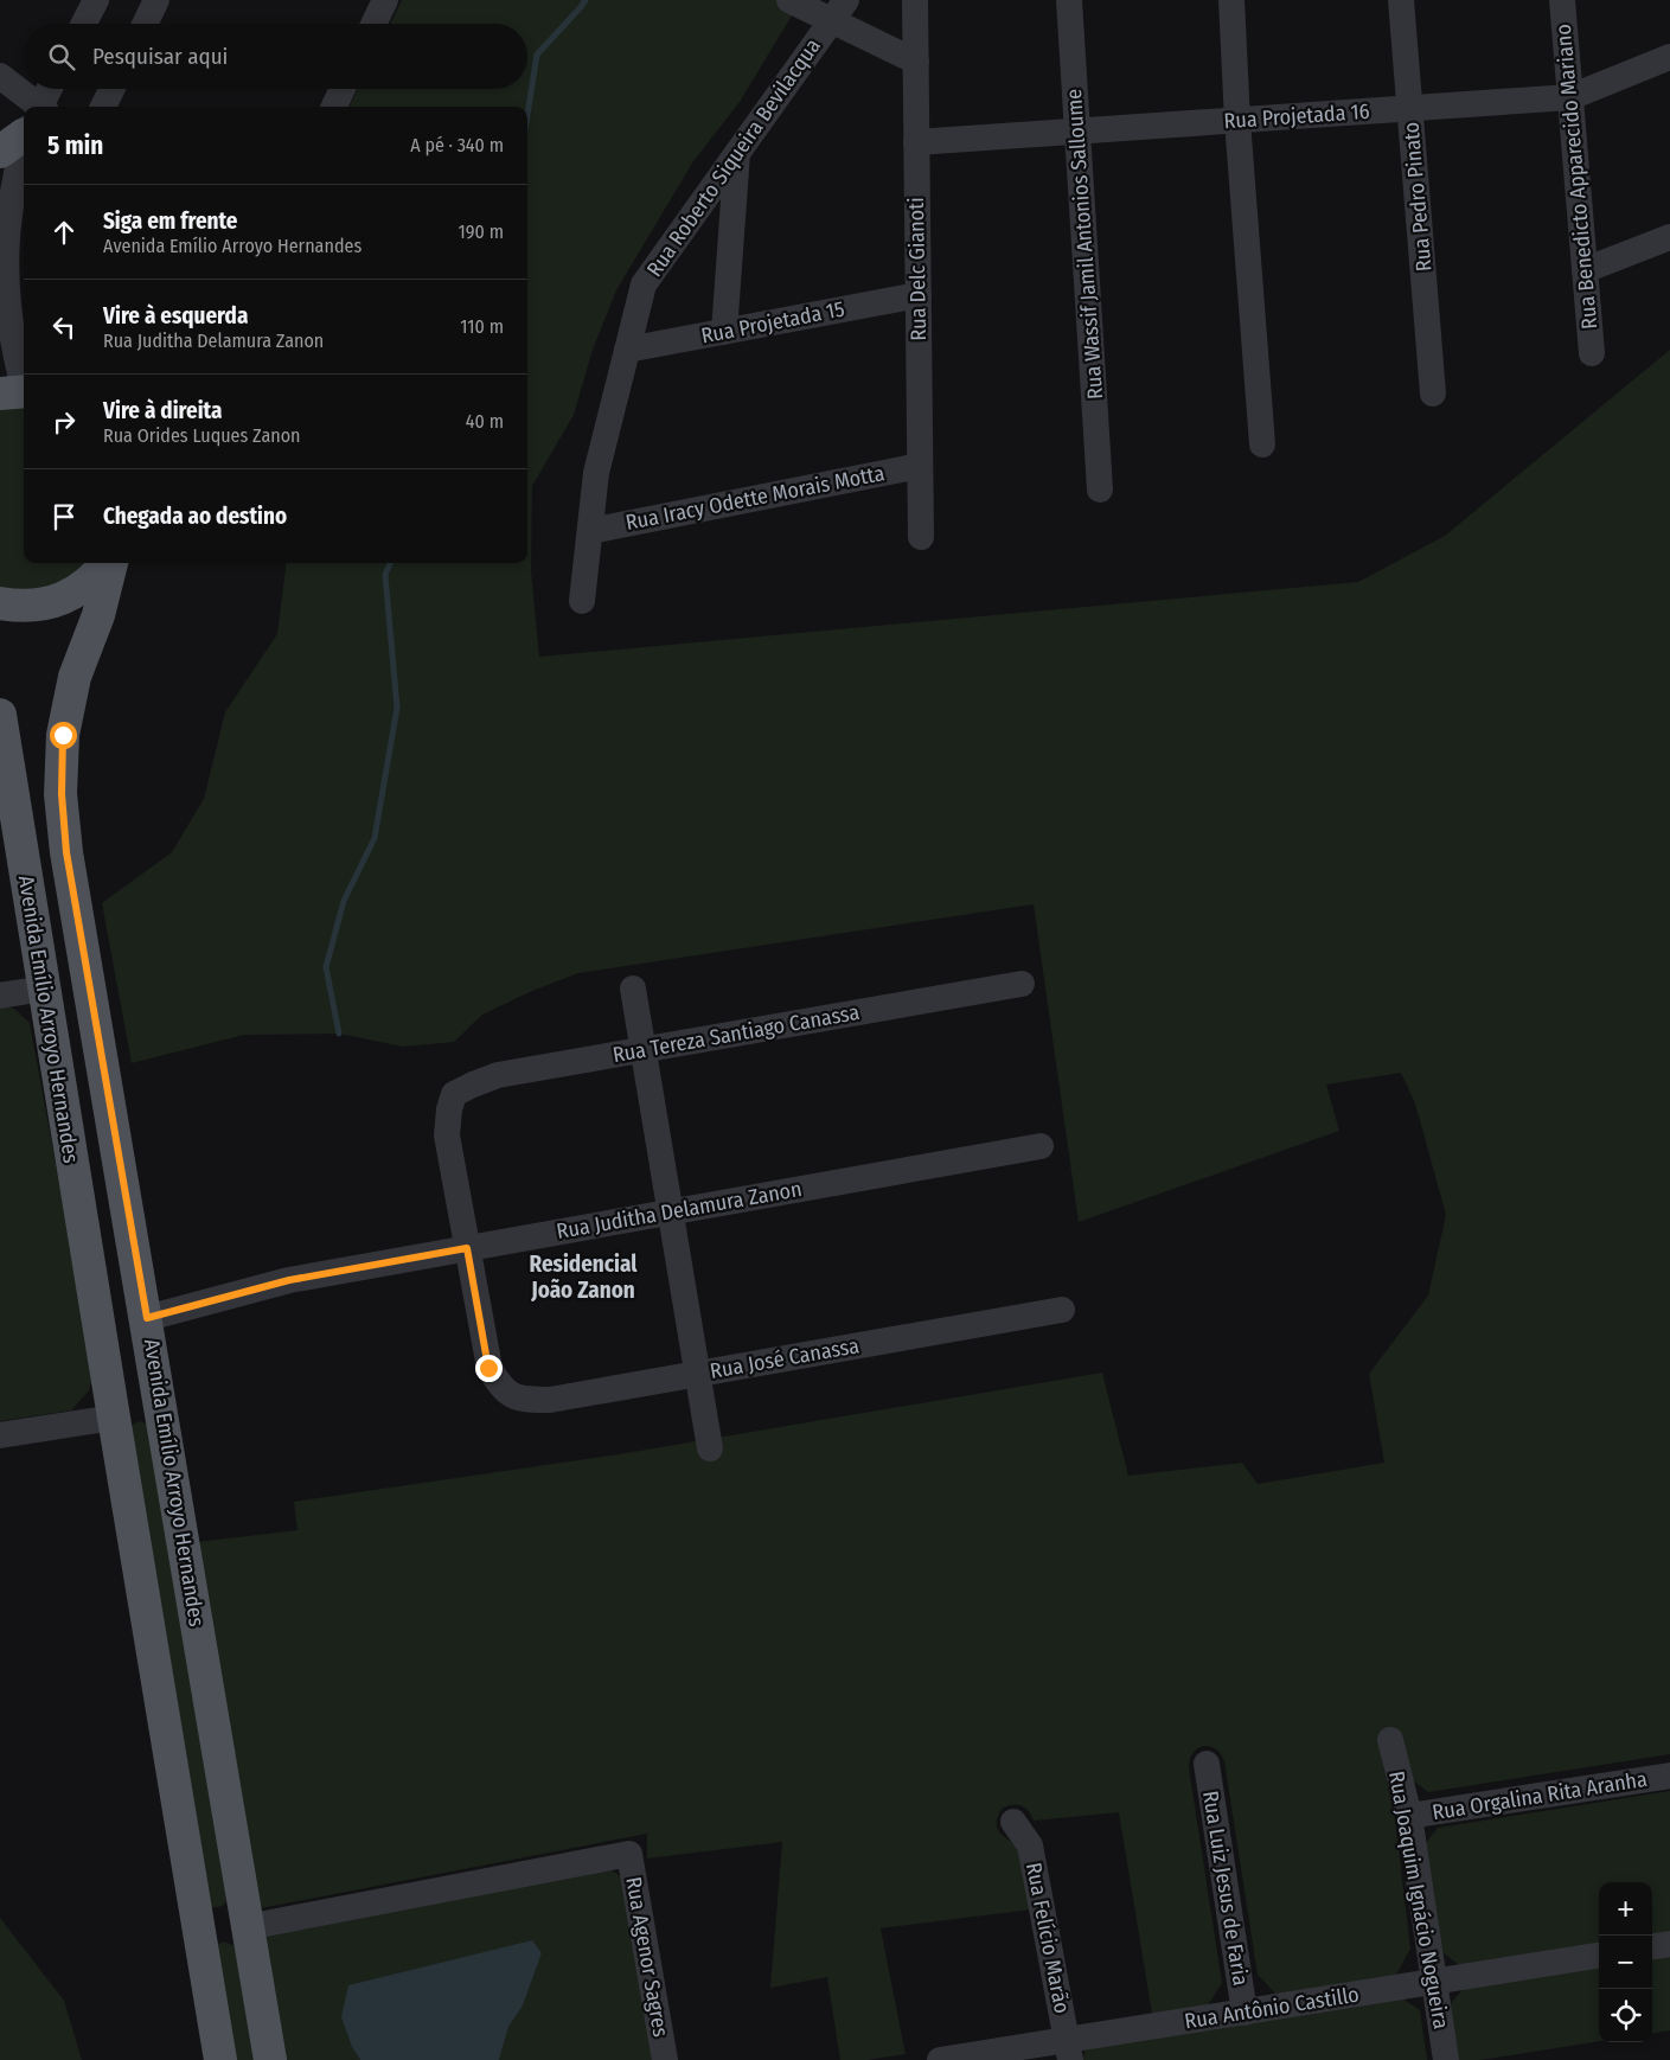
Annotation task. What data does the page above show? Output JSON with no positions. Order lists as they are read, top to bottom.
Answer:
{
  "streets": {
    "main road": ["Avenida Emílio Arroyo Hernandes"],
    "street": [
      "Rua Projetada 16",
      "Rua Roberto Siqueira Bevilacqua",
      "Rua Benedicto Apparecido Mariano",
      "Rua Pedro Pinato",
      "Rua Wassif Jamil Antonios Salloume",
      "Rua Delc Gianoti",
      "Rua Projetada 15",
      "Rua Iracy Odette Morais Motta",
      "Rua Tereza Santiago Canassa",
      "Rua Juditha Delamura Zanon",
      "Rua José Canassa",
      "Rua Orgalina Rita Aranha",
      "Rua Luiz Jesus de Faria",
      "Rua Joaquim Ignácio Nogueira",
      "Rua Felício Marão",
      "Rua Agenor Sagres",
      "Rua Antônio Castillo"
    ]
  },
  "crossings": [
    ["Rua Projetada 16", "Rua Benedicto Apparecido Mariano"],
    ["Rua Projetada 16", "Rua Pedro Pinato"],
    ["Rua Projetada 16", "Rua Wassif Jamil Antonios Salloume"],
    ["Rua Projetada 16", "Rua Delc Gianoti"],
    ["Rua Roberto Siqueira Bevilacqua", "Rua Projetada 15"],
    ["Rua Roberto Siqueira Bevilacqua", "Rua Iracy Odette Morais Motta"],
    ["Rua Delc Gianoti", "Rua Projetada 15"],
    ["Rua Delc Gianoti", "Rua Iracy Odette Morais Motta"],
    ["Avenida Emílio Arroyo Hernandes", "Rua Juditha Delamura Zanon"],
    ["Avenida Emílio Arroyo Hernandes", "Rua Agenor Sagres"],
    ["Rua Tereza Santiago Canassa", "Rua Juditha Delamura Zanon"],
    ["Rua Tereza Santiago Canassa", "Rua José Canassa"],
    ["Rua Juditha Delamura Zanon", "Rua José Canassa"],
    ["Rua Orgalina Rita Aranha", "Rua Joaquim Ignácio Nogueira"],
    ["Rua Luiz Jesus de Faria", "Rua Antônio Castillo"],
    ["Rua Joaquim Ignácio Nogueira", "Rua Antônio Castillo"],
    ["Rua Felício Marão", "Rua Antônio Castillo"]
  ],
  "districts": ["Residencial João Zanon"],
  "page": {
    "search": "Pesquisar aqui",
    "heading": ["5 min", "A pé · 340 m"],
    "list": [
      ["Siga em frente", "Avenida Emílio Arroyo Hernandes", "190 m"],
      ["Vire à esquerda", "Rua Juditha Delamura Zanon", "110 m"],
      ["Vire à direita", "Rua Orides Luques Zanon", "40 m"],
      "Chegada ao destino"
    ],
    "map_buttons": ["+", "−"]
  }
}
